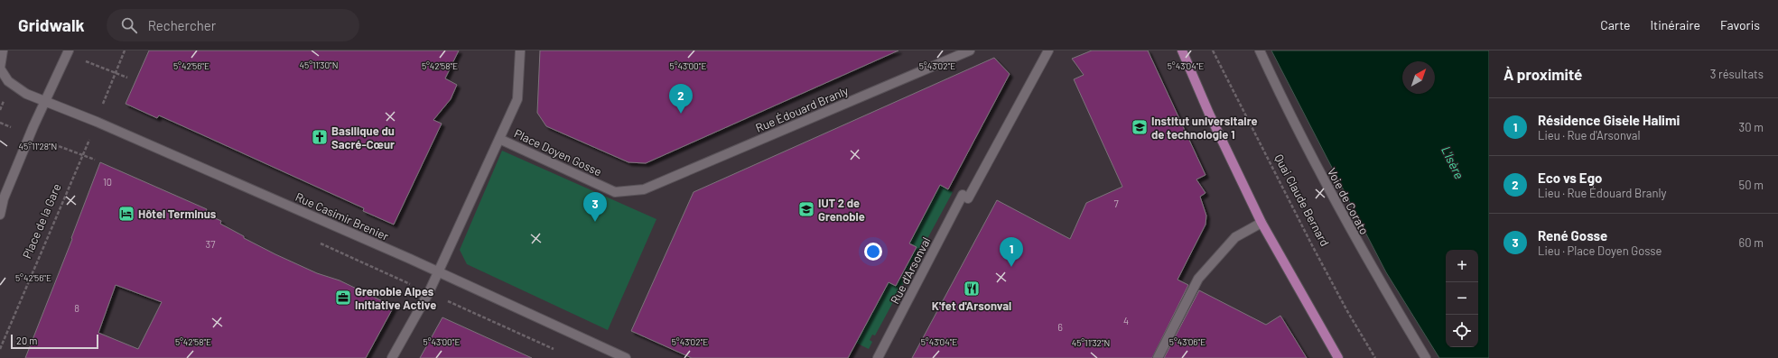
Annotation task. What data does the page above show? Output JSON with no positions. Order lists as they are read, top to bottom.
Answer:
{
  "streets": {
    "street": [
      "Rue Édouard Branly",
      "Place Doyen Gosse",
      "Voie de Corato",
      "Rue Casimir Brenier",
      "Rue d'Arsonval"
    ],
    "path": ["Quai Claude Bernard", "Place de la Gare"]
  },
  "crossings": [
    ["Rue Édouard Branly", "Place Doyen Gosse"],
    ["Place Doyen Gosse", "Rue Casimir Brenier"],
    ["Rue Casimir Brenier", "Place de la Gare"]
  ],
  "water": ["L'Isère"],
  "places": {
    "school or university": ["Institut universitaire de technologie 1", "IUT 2 de Grenoble"],
    "church": ["Basilique du Sacré-Cœur"],
    "hotel": ["Hôtel Terminus"],
    "restaurant": ["K'fet d'Arsonval"],
    "office": ["Grenoble Alpes Initiative Active"]
  },
  "house_numbers": [
    "10",
    "7",
    "37",
    "8",
    "4",
    "6"
  ],
  "scale_bar": "20 m",
  "north": "top right",
  "page": {
    "header": "Gridwalk",
    "search": "Rechercher",
    "nav": ["Carte", "Itinéraire", "Favoris"],
    "heading": ["À proximité", "3 résultats"],
    "pins": ["2", "3", "1"],
    "list": [
      {
        "mark": "1",
        "name": "Résidence Gisèle Halimi",
        "note": "Lieu · Rue d'Arsonval",
        "value": "30 m"
      },
      {
        "mark": "2",
        "name": "Eco vs Ego",
        "note": "Lieu · Rue Édouard Branly",
        "value": "50 m"
      },
      {
        "mark": "3",
        "name": "René Gosse",
        "note": "Lieu · Place Doyen Gosse",
        "value": "60 m"
      }
    ],
    "map_buttons": ["+", "−"],
    "scale": "20 m"
  },
  "coordinates": [
    "45°11'30\"N",
    "5°42'56\"E",
    "5°42'58\"E",
    "5°43'00\"E",
    "5°43'02\"E",
    "5°43'04\"E",
    "45°11'28\"N",
    "5°43'06\"E",
    "45°11'32\"N"
  ]
}
